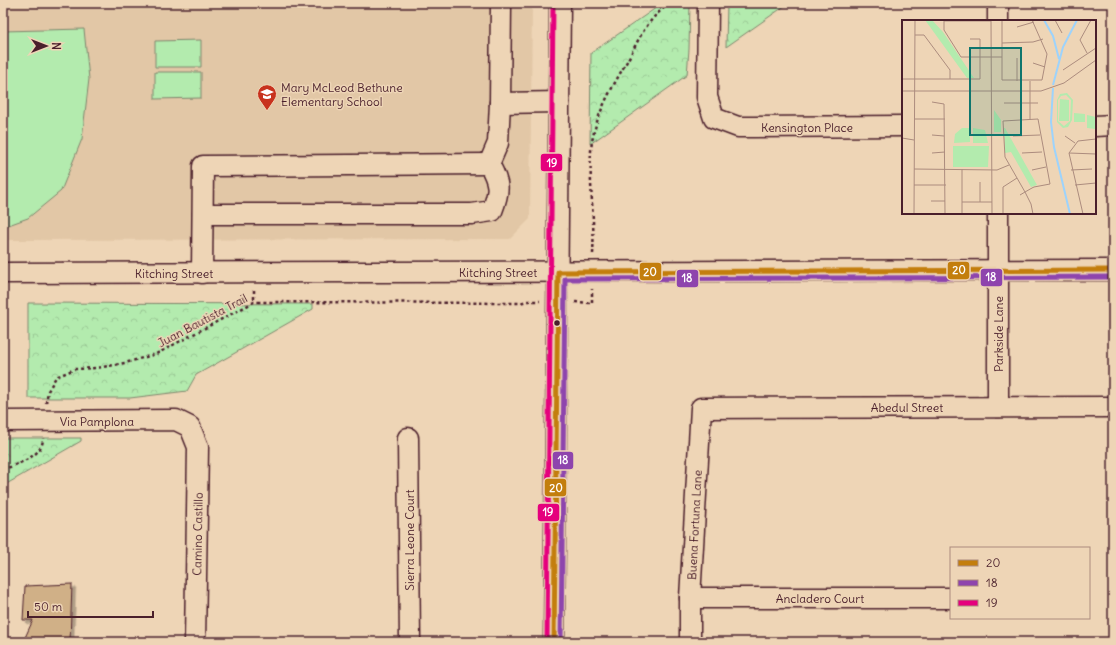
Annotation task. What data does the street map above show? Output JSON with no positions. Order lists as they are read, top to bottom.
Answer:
{
  "streets": {
    "street": [
      "Kensington Place",
      "Kitching Street",
      "Parkside Lane",
      "Abedul Street",
      "Via Pamplona",
      "Buena Fortuna Lane",
      "Camino Castillo",
      "Sierra Leone Court",
      "Ancladero Court"
    ],
    "path": ["Juan Bautista Trail"]
  },
  "crossings": [
    ["Kitching Street", "Parkside Lane"],
    ["Juan Bautista Trail", "Via Pamplona"],
    ["Parkside Lane", "Abedul Street"],
    ["Abedul Street", "Buena Fortuna Lane"],
    ["Via Pamplona", "Camino Castillo"],
    ["Buena Fortuna Lane", "Ancladero Court"]
  ],
  "places": {
    "school or university": ["Mary McLeod Bethune Elementary School"]
  },
  "lines": ["transit line 19", "transit line 20", "transit line 18"],
  "legend": ["20", "18", "19"],
  "scale_bar": "50 m",
  "north": "right"
}
